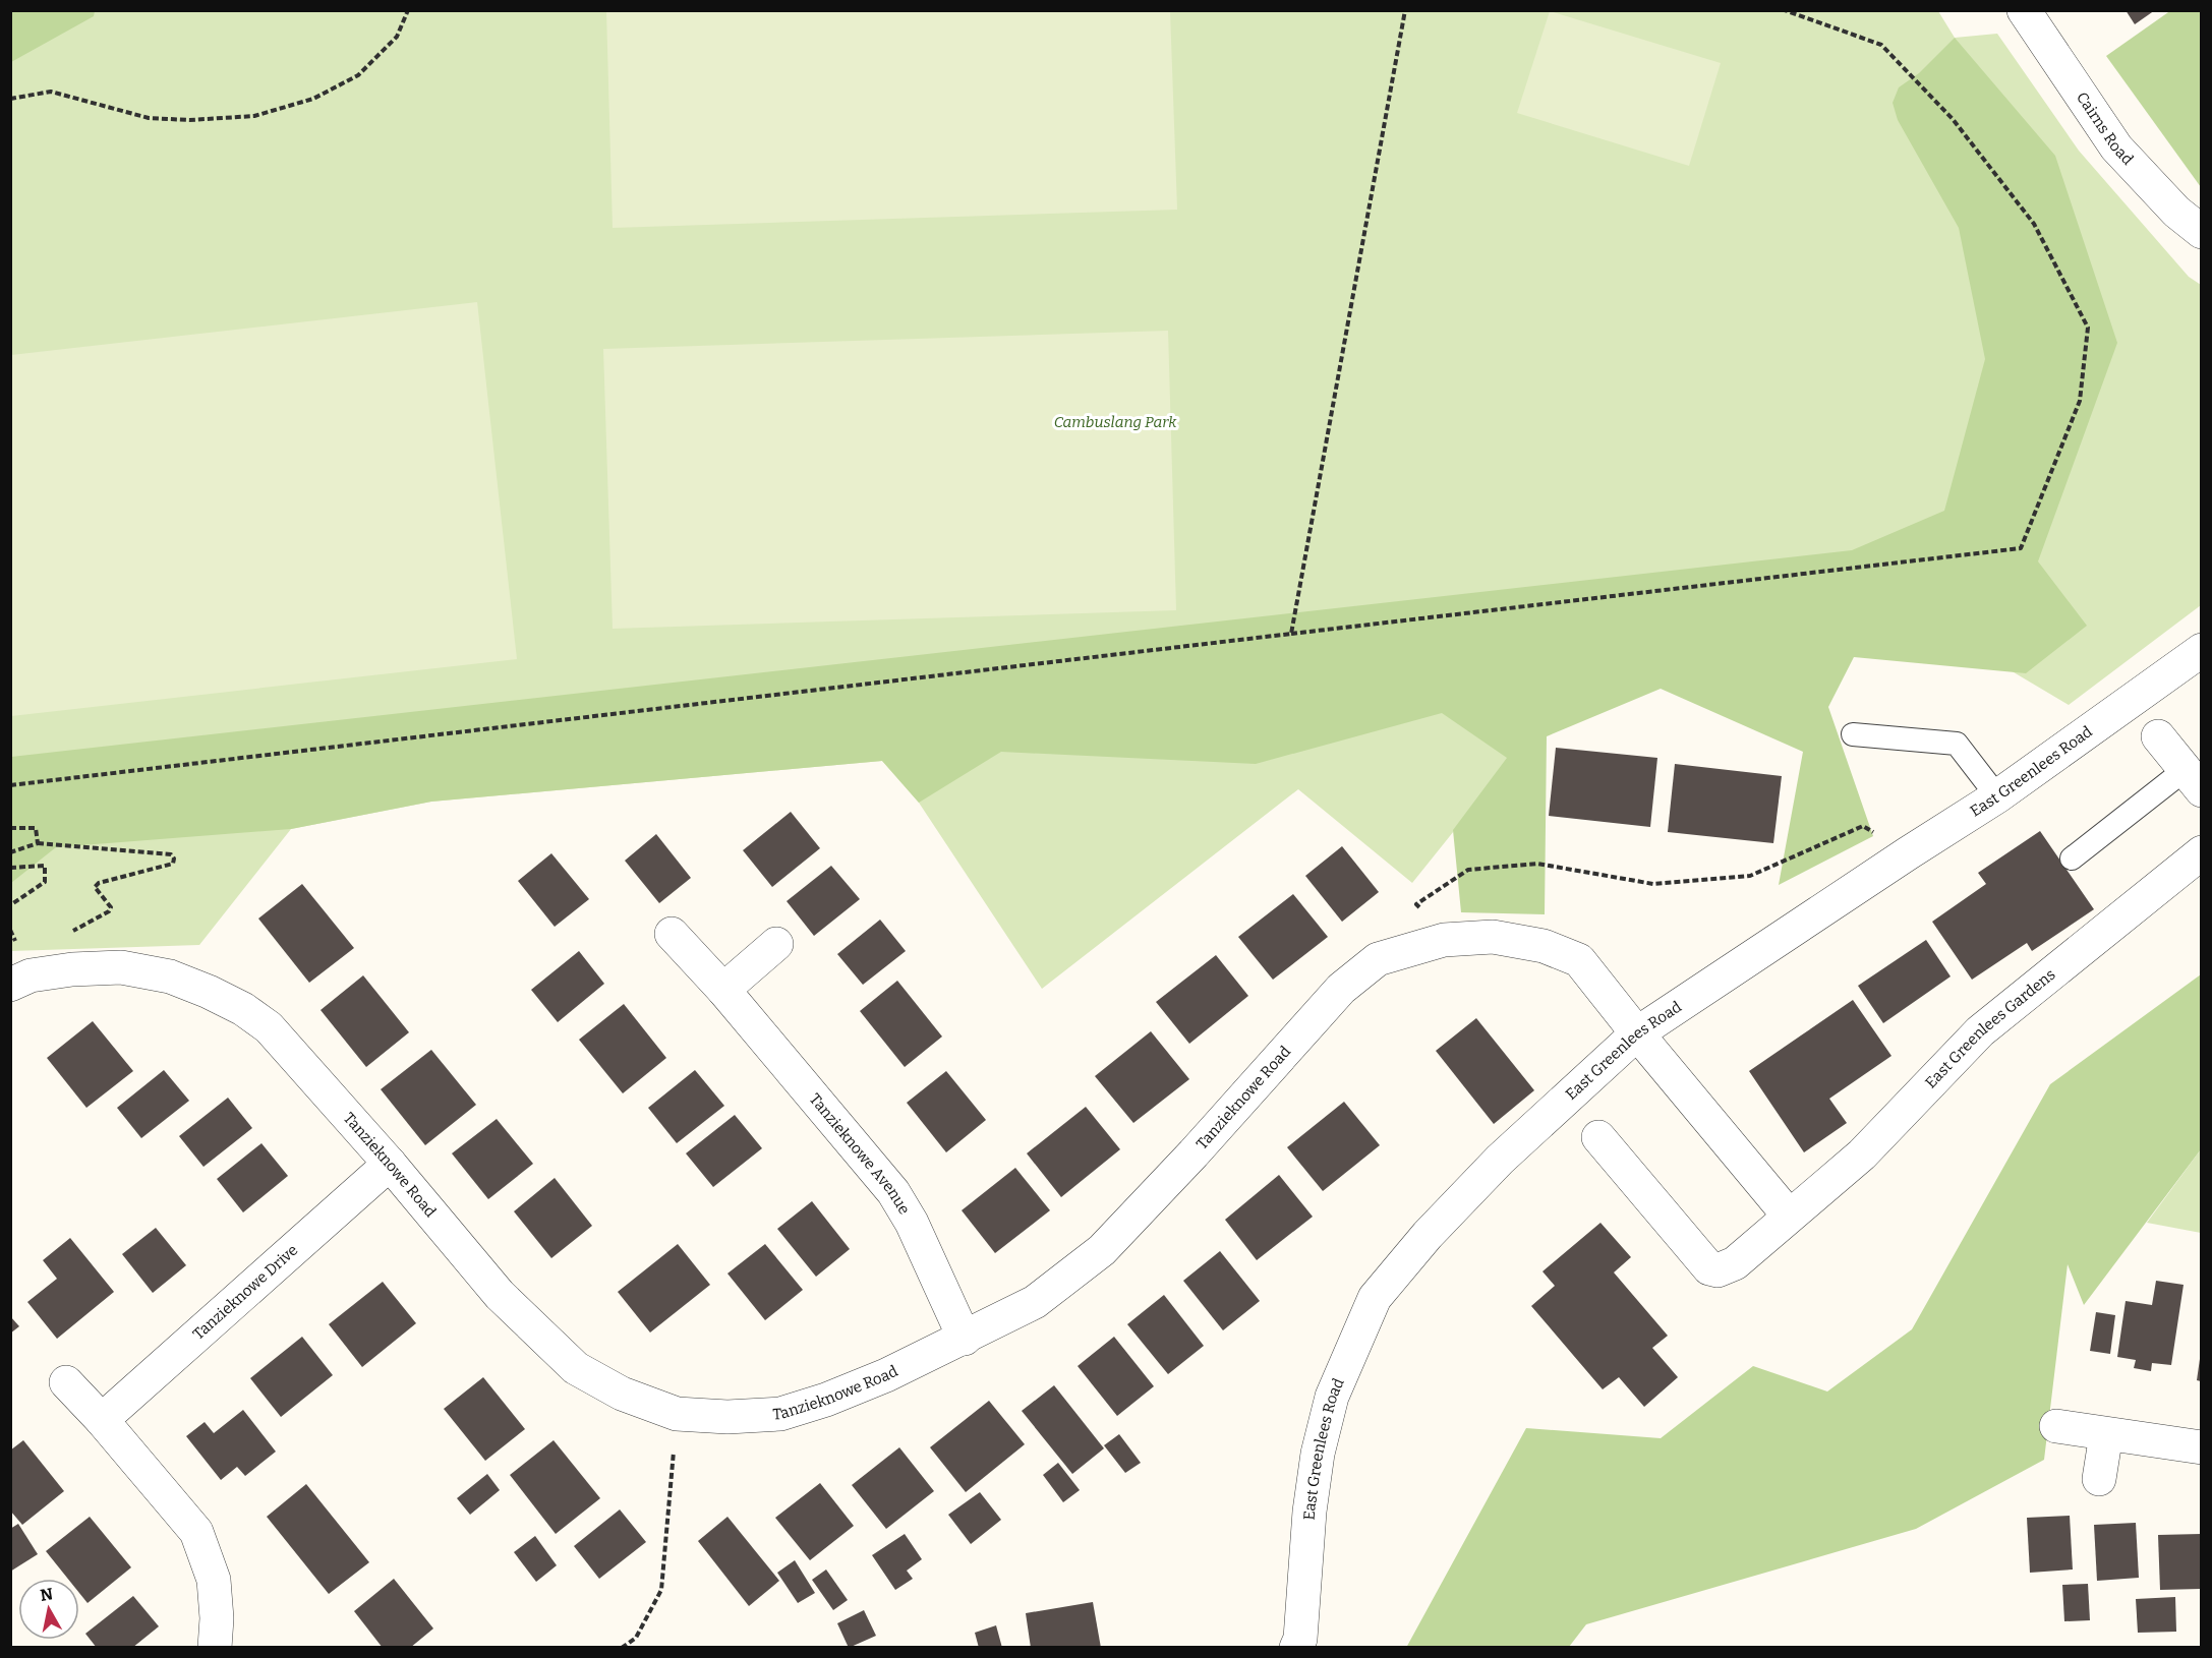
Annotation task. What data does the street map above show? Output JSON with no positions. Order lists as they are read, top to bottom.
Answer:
{
  "streets": {
    "street": [
      "Cairns Road",
      "East Greenlees Road",
      "East Greenlees Gardens",
      "Tanzieknowe Road",
      "Tanzieknowe Avenue",
      "Tanzieknowe Drive"
    ]
  },
  "crossings": [
    ["East Greenlees Road", "Tanzieknowe Road"],
    ["Tanzieknowe Road", "Tanzieknowe Avenue"],
    ["Tanzieknowe Road", "Tanzieknowe Drive"]
  ],
  "parks": ["Cambuslang Park"],
  "north": "top"
}
